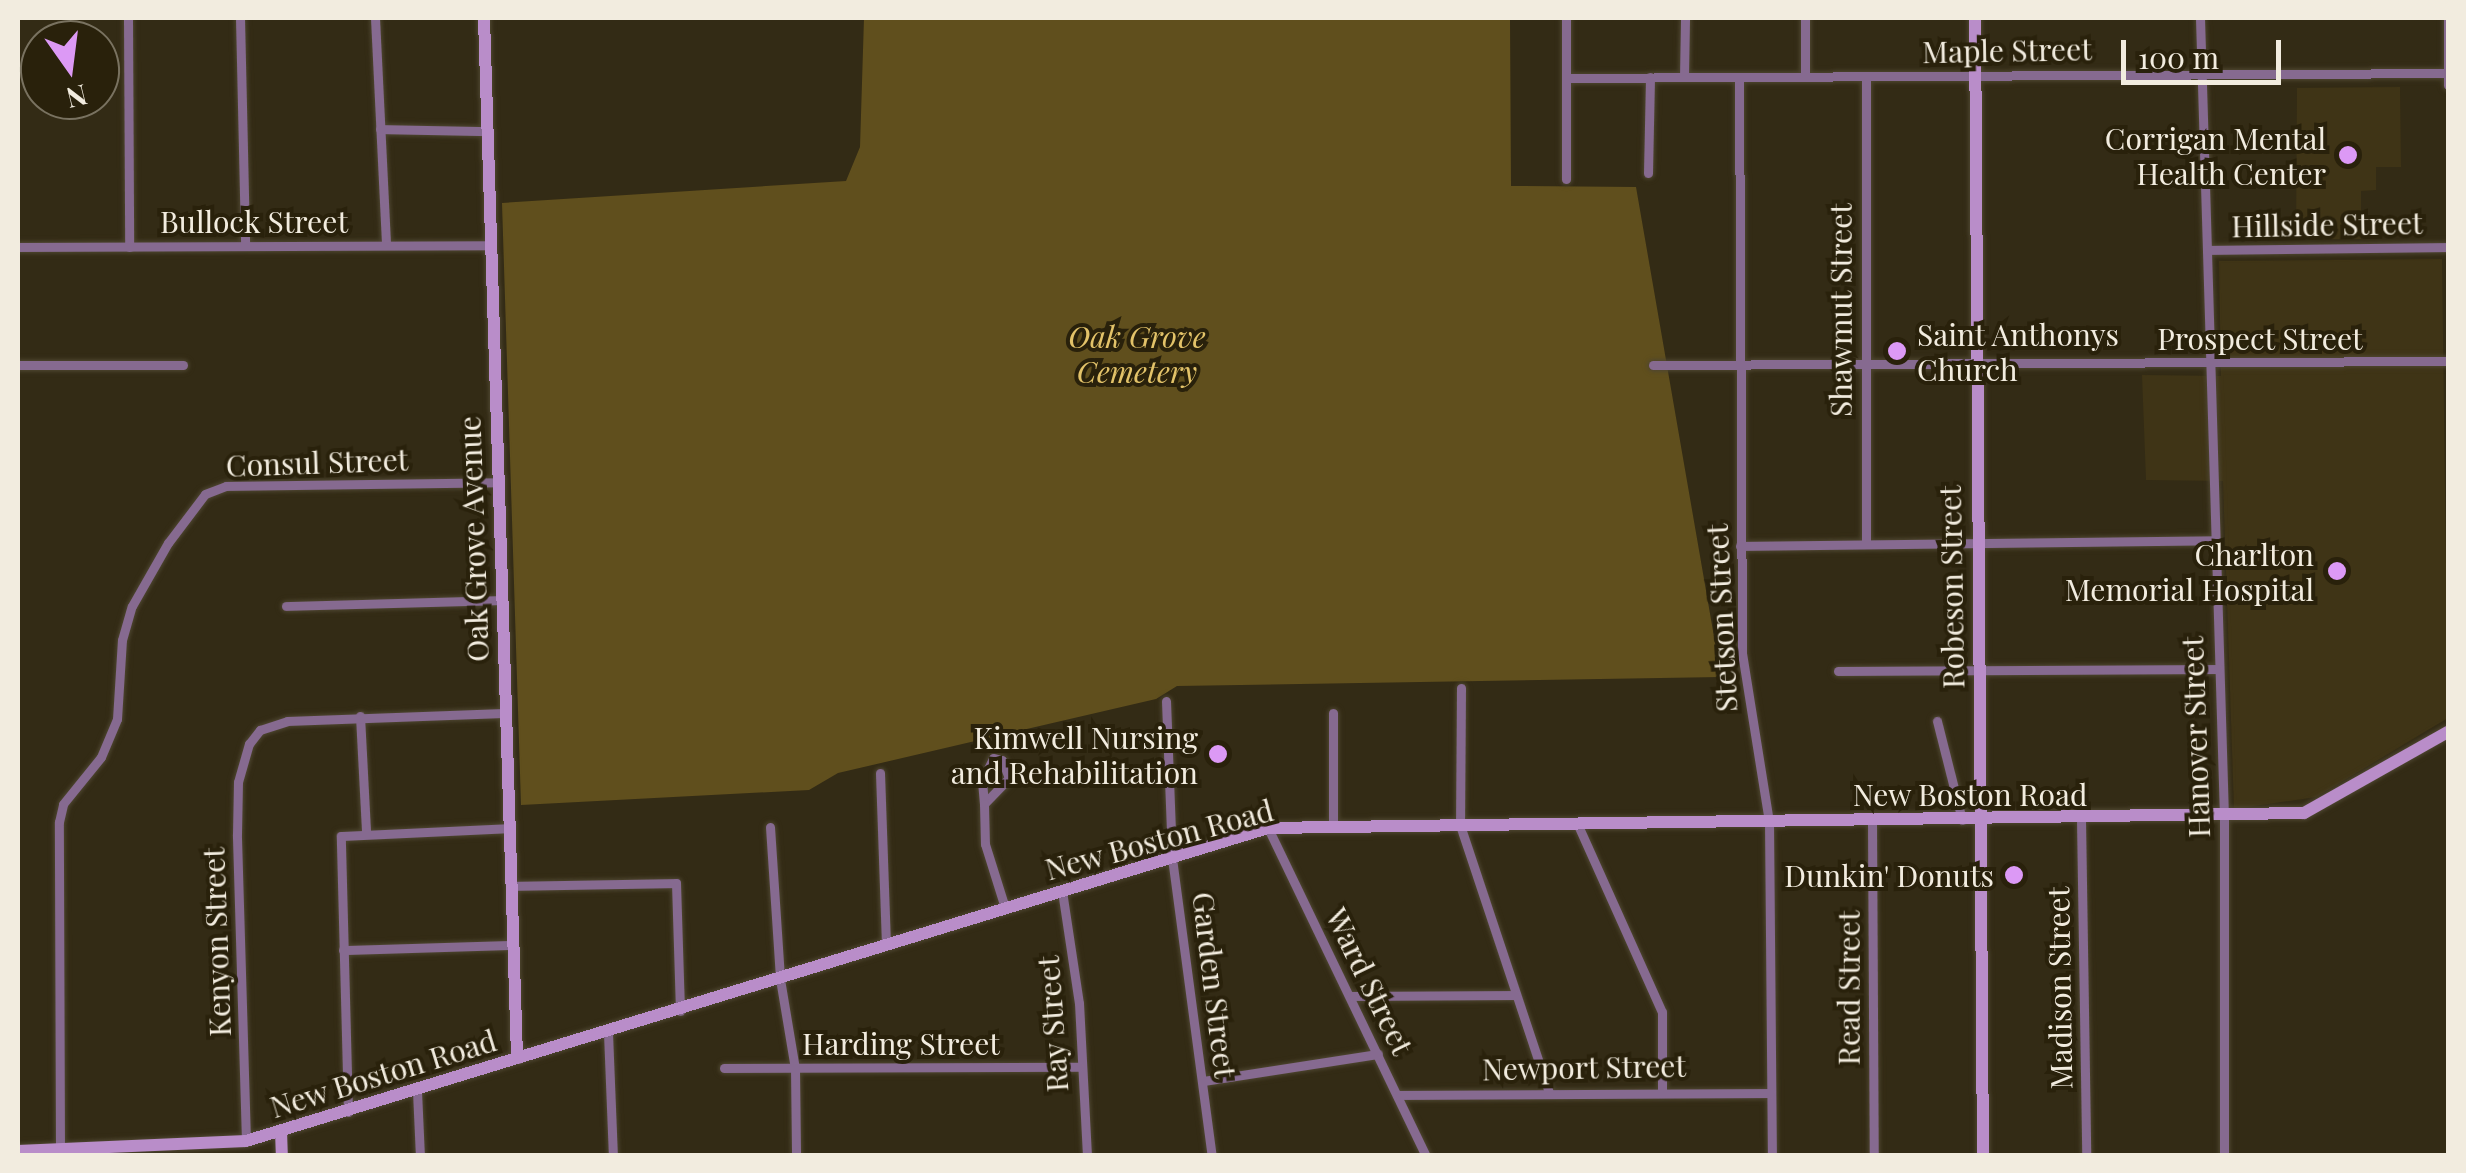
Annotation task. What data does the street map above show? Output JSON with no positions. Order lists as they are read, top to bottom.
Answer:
{
  "streets": {
    "street": [
      "Maple Street",
      "Bullock Street",
      "Hillside Street",
      "Shawmut Street",
      "Prospect Street",
      "Consul Street",
      "Oak Grove Avenue",
      "Robeson Street",
      "Stetson Street",
      "Hanover Street",
      "New Boston Road",
      "Kenyon Street",
      "Ward Street",
      "Garden Street",
      "Read Street",
      "Madison Street",
      "Ray Street",
      "Harding Street",
      "Newport Street"
    ]
  },
  "crossings": [
    ["Maple Street", "Shawmut Street"],
    ["Maple Street", "Robeson Street"],
    ["Maple Street", "Stetson Street"],
    ["Maple Street", "Hanover Street"],
    ["Bullock Street", "Oak Grove Avenue"],
    ["Hillside Street", "Hanover Street"],
    ["Shawmut Street", "Prospect Street"],
    ["Prospect Street", "Robeson Street"],
    ["Prospect Street", "Stetson Street"],
    ["Prospect Street", "Hanover Street"],
    ["Consul Street", "Oak Grove Avenue"],
    ["Consul Street", "New Boston Road"],
    ["Oak Grove Avenue", "New Boston Road"],
    ["Robeson Street", "New Boston Road"],
    ["Stetson Street", "New Boston Road"],
    ["Stetson Street", "Newport Street"],
    ["Hanover Street", "New Boston Road"],
    ["New Boston Road", "Kenyon Street"],
    ["New Boston Road", "Ward Street"],
    ["New Boston Road", "Garden Street"],
    ["New Boston Road", "Read Street"],
    ["New Boston Road", "Madison Street"],
    ["New Boston Road", "Ray Street"],
    ["Ward Street", "Newport Street"],
    ["Ray Street", "Harding Street"]
  ],
  "parks": ["Oak Grove Cemetery"],
  "places": [
    "Corrigan Mental Health Center",
    "Saint Anthonys Church",
    "Charlton Memorial Hospital",
    "Kimwell Nursing and Rehabilitation",
    "Dunkin' Donuts"
  ],
  "scale_bar": "100 m",
  "north": "bottom"
}
